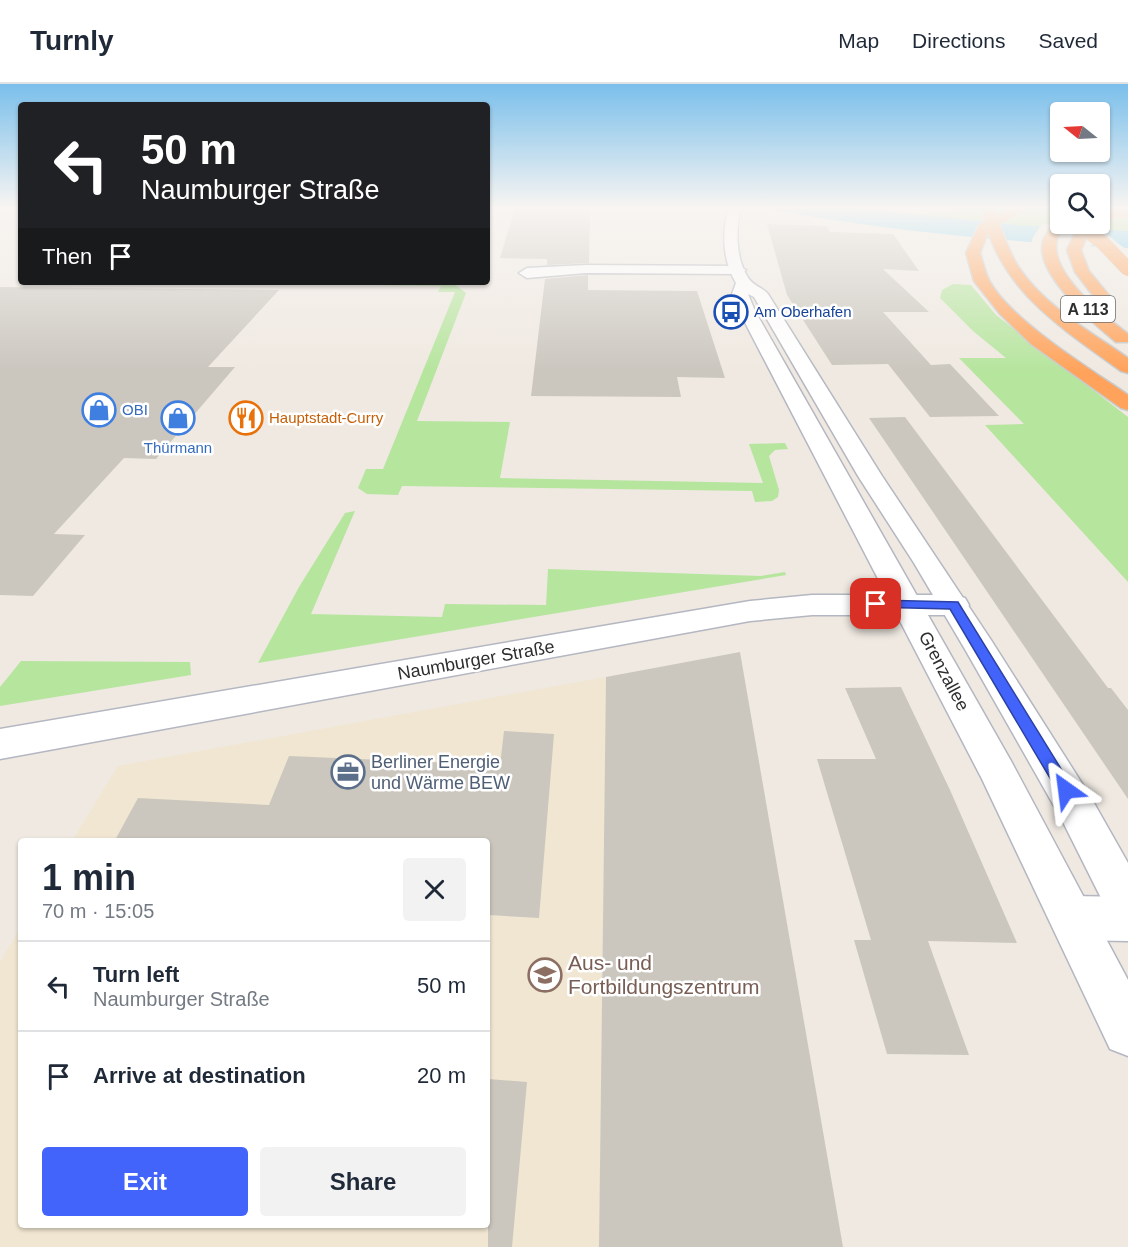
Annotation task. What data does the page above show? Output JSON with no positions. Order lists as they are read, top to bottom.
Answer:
{
  "streets": {
    "highway": ["A 113"],
    "main road": ["Naumburger Straße", "Grenzallee"]
  },
  "crossings": [
    ["Naumburger Straße", "Grenzallee"]
  ],
  "places": {
    "bus stop": ["Am Oberhafen"],
    "shop": ["OBI", "Thürmann"],
    "restaurant": ["Hauptstadt-Curry"],
    "office": ["Berliner Energie und Wärme BEW"],
    "school or university": ["Aus- und Fortbildungszentrum"]
  },
  "north": "left",
  "page": {
    "header": "Turnly",
    "nav": ["Map", "Directions", "Saved"],
    "turn": ["50 m", "Naumburger Straße"],
    "then": "Then",
    "heading": ["1 min", "70 m · 15:05"],
    "list": [
      {
        "name": "Turn left",
        "note": "Naumburger Straße",
        "value": "50 m"
      },
      {
        "name": "Arrive at destination",
        "value": "20 m"
      }
    ],
    "buttons": ["Exit", "Share"]
  }
}
